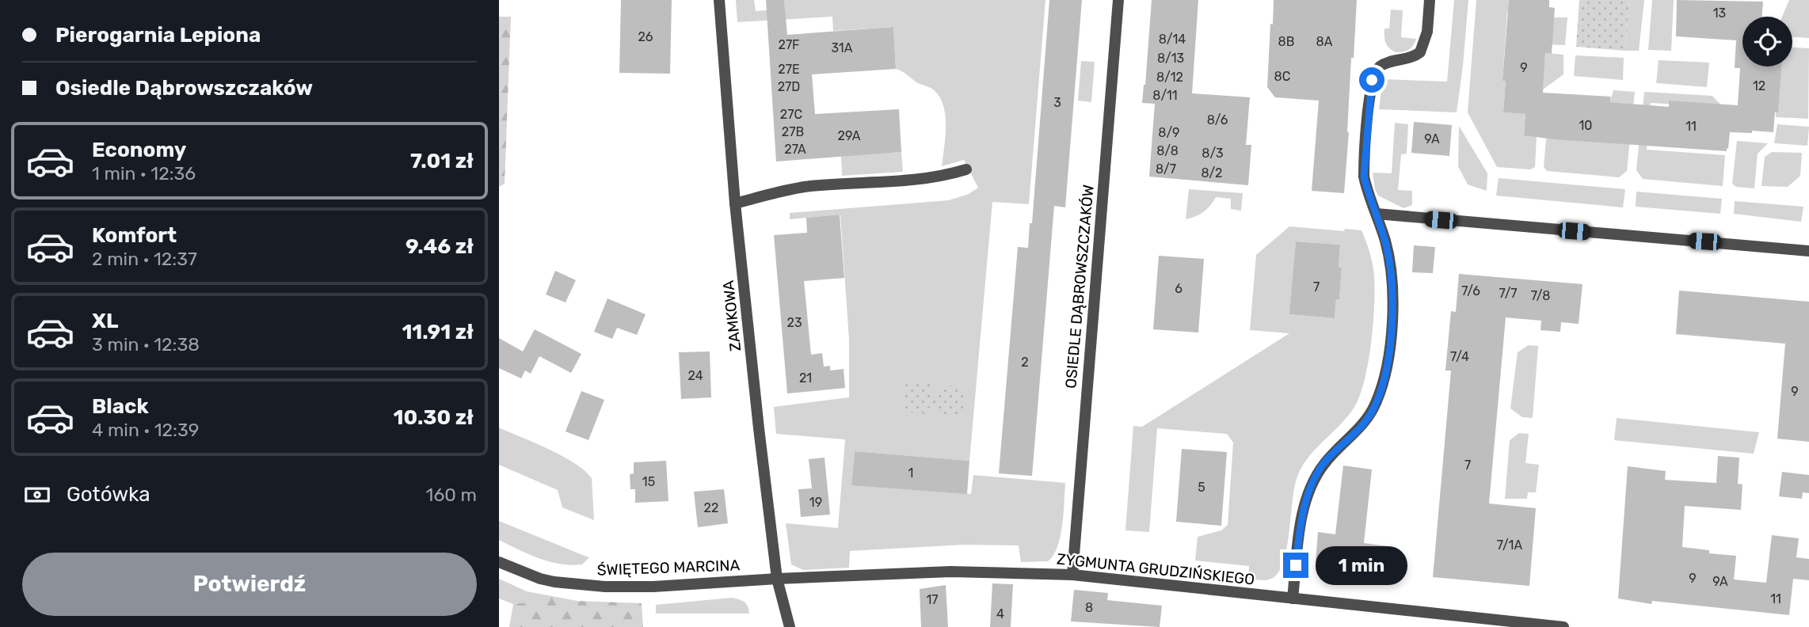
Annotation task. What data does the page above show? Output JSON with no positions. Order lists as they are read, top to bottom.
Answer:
{
  "streets": {
    "street": [
      "OSIEDLE DĄBROWSZCZAKÓW",
      "ZAMKOWA",
      "ŚWIĘTEGO MARCINA",
      "ZYGMUNTA GRUDZIŃSKIEGO"
    ]
  },
  "crossings": [
    ["OSIEDLE DĄBROWSZCZAKÓW", "ZYGMUNTA GRUDZIŃSKIEGO"],
    ["ZAMKOWA", "ŚWIĘTEGO MARCINA"],
    ["ZAMKOWA", "ZYGMUNTA GRUDZIŃSKIEGO"],
    ["ŚWIĘTEGO MARCINA", "ZYGMUNTA GRUDZIŃSKIEGO"]
  ],
  "house_numbers": [
    "13",
    "26",
    "8/14",
    "8B",
    "8A",
    "27F",
    "31A",
    "8/13",
    "9",
    "27E",
    "8C",
    "8/12",
    "12",
    "27D",
    "8/11",
    "3",
    "27C",
    "8/6",
    "10",
    "11",
    "27B",
    "8/9",
    "29A",
    "9A",
    "27A",
    "8/8",
    "8/3",
    "8/7",
    "8/2",
    "7",
    "6",
    "7/6",
    "7/7",
    "7/8",
    "23",
    "7/4",
    "2",
    "24",
    "21",
    "9",
    "7",
    "1",
    "15",
    "5",
    "19",
    "22",
    "7/1A",
    "9",
    "9A",
    "11",
    "17",
    "8",
    "4"
  ],
  "page": {
    "banner": ["Pierogarnia Lepiona", "Osiedle Dąbrowszczaków"],
    "list": [
      {
        "name": "Economy",
        "note": "1 min · 12:36",
        "value": "7.01 zł"
      },
      {
        "name": "Komfort",
        "note": "2 min · 12:37",
        "value": "9.46 zł"
      },
      {
        "name": "XL",
        "note": "3 min · 12:38",
        "value": "11.91 zł"
      },
      {
        "name": "Black",
        "note": "4 min · 12:39",
        "value": "10.30 zł"
      }
    ],
    "pay": ["Gotówka", "160 m"],
    "buttons": "Potwierdź",
    "bubble": "1 min"
  }
}
